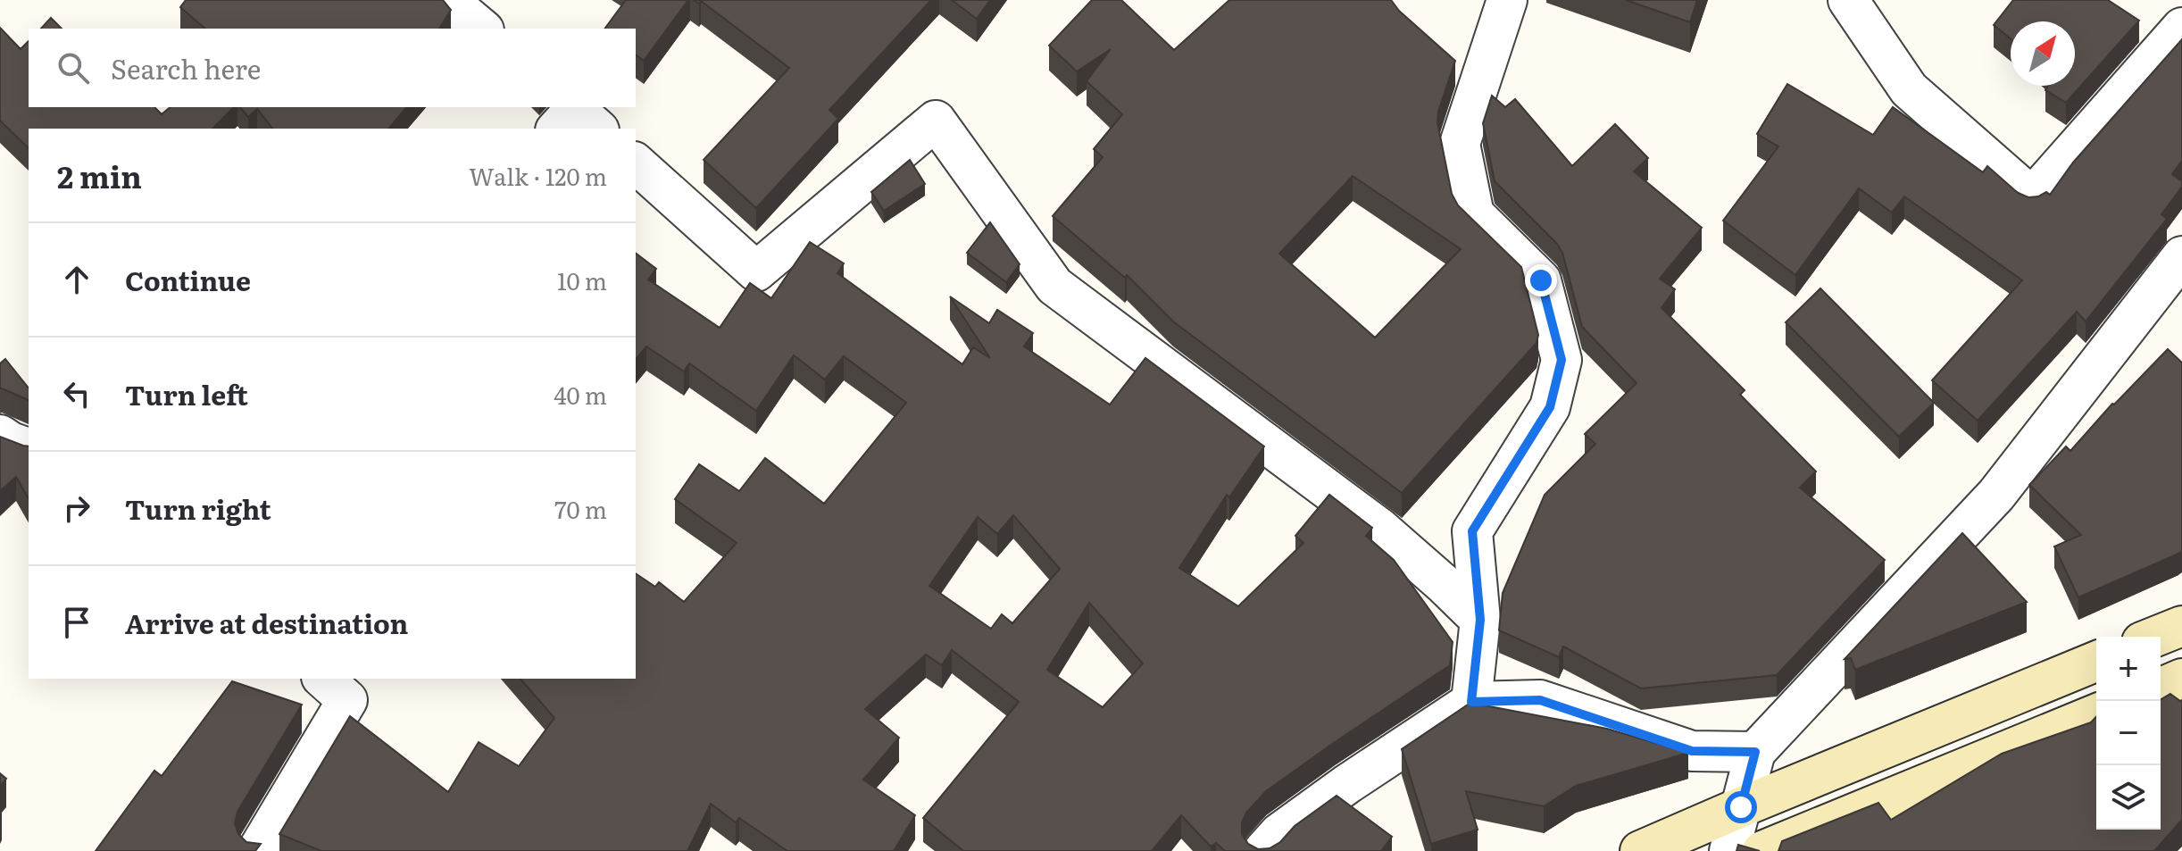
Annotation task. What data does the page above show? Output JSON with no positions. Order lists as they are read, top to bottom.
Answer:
{
  "north": "top right",
  "page": {
    "search": "Search here",
    "heading": ["2 min", "Walk · 120 m"],
    "list": [
      ["Continue", "10 m"],
      ["Turn left", "40 m"],
      ["Turn right", "70 m"],
      "Arrive at destination"
    ],
    "map_buttons": ["+", "−"]
  }
}
